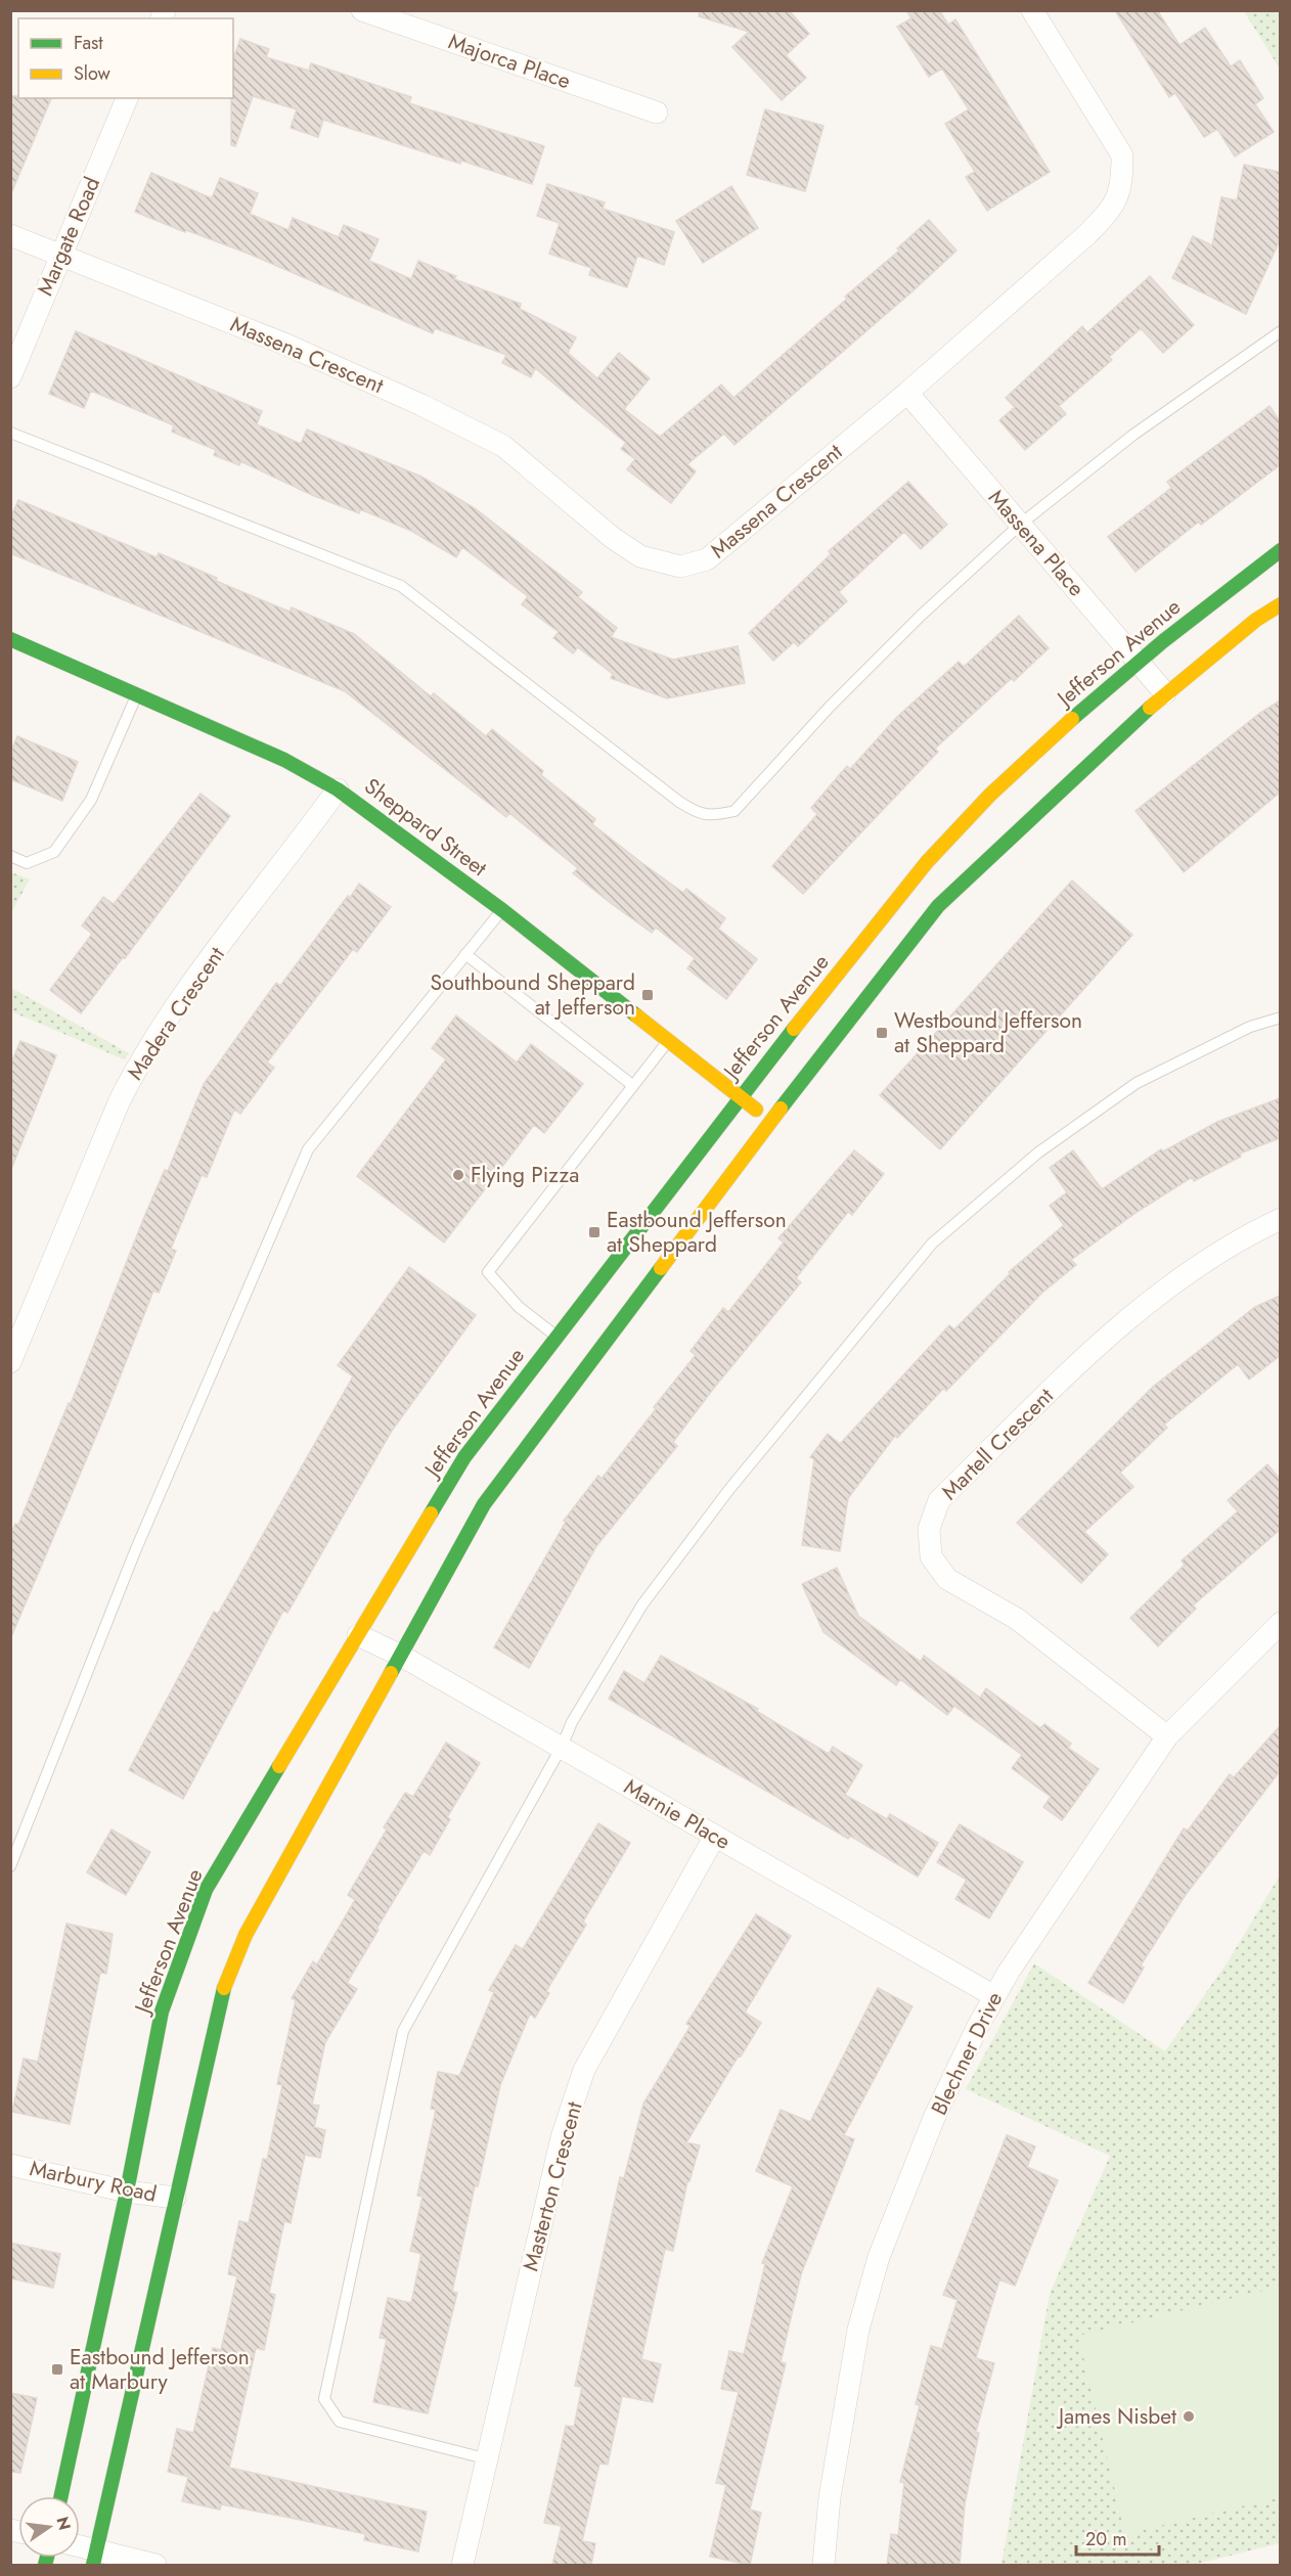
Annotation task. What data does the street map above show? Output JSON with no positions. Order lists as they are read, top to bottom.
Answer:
{
  "streets": {
    "street": [
      "Majorca Place",
      "Margate Road",
      "Massena Crescent",
      "Massena Place",
      "Jefferson Avenue",
      "Sheppard Street",
      "Madera Crescent",
      "Martell Crescent",
      "Marnie Place",
      "Blechner Drive",
      "Marbury Road",
      "Masterton Crescent"
    ]
  },
  "crossings": [
    ["Margate Road", "Massena Crescent"],
    ["Massena Crescent", "Massena Place"],
    ["Massena Place", "Jefferson Avenue"],
    ["Jefferson Avenue", "Sheppard Street"],
    ["Jefferson Avenue", "Marnie Place"],
    ["Jefferson Avenue", "Marbury Road"],
    ["Sheppard Street", "Madera Crescent"],
    ["Martell Crescent", "Blechner Drive"],
    ["Marnie Place", "Blechner Drive"],
    ["Marnie Place", "Masterton Crescent"]
  ],
  "places": {
    "transit": [
      "Southbound Sheppard at Jefferson",
      "Westbound Jefferson at Sheppard",
      "Eastbound Jefferson at Sheppard",
      "Eastbound Jefferson at Marbury"
    ],
    "other": ["Flying Pizza", "James Nisbet"]
  },
  "legend": ["Fast", "Slow"],
  "scale_bar": "20 m",
  "north": "right"
}
